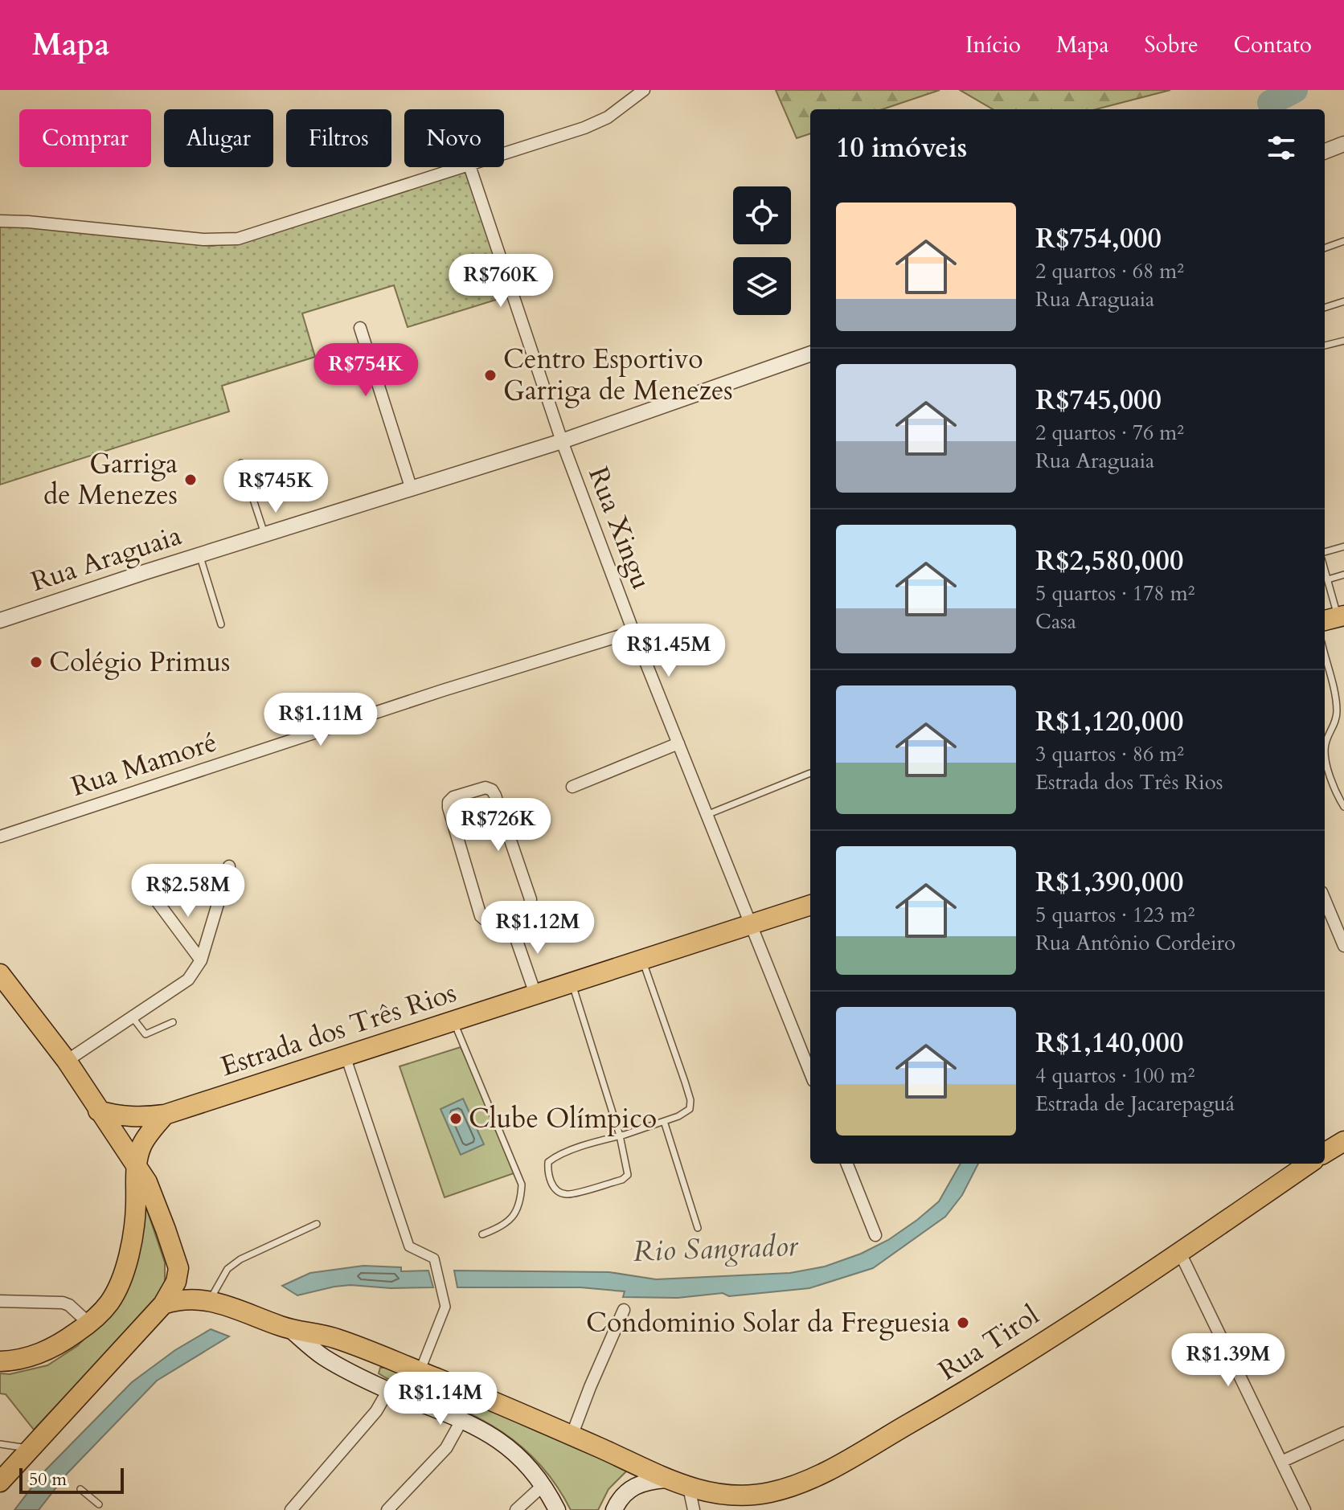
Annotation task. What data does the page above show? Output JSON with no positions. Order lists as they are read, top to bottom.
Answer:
{
  "streets": {
    "main road": ["Estrada dos Três Rios", "Rua Tirol"],
    "street": ["Rua Xingu", "Rua Araguaia", "Rua Mamoré"]
  },
  "crossings": [
    ["Rua Xingu", "Rua Araguaia"],
    ["Rua Xingu", "Rua Mamoré"],
    ["Rua Xingu", "Estrada dos Três Rios"]
  ],
  "water": ["Rio Sangrador"],
  "places": [
    "Centro Esportivo Garriga de Menezes",
    "Garriga de Menezes",
    "Colégio Primus",
    "Clube Olímpico",
    "Condominio Solar da Freguesia"
  ],
  "scale_bar": "50 m",
  "page": {
    "header": "Mapa",
    "nav": [
      "Início",
      "Mapa",
      "Sobre",
      "Contato"
    ],
    "chip": [
      "Comprar",
      "Alugar",
      "Filtros",
      "Novo"
    ],
    "heading": "10 imóveis",
    "list": [
      {
        "name": "R$754,000",
        "note": "2 quartos · 68 m² · Rua Araguaia"
      },
      {
        "name": "R$745,000",
        "note": "2 quartos · 76 m² · Rua Araguaia"
      },
      {
        "name": "R$2,580,000",
        "note": "5 quartos · 178 m² · Casa"
      },
      {
        "name": "R$1,120,000",
        "note": "3 quartos · 86 m² · Estrada dos Três Rios"
      },
      {
        "name": "R$1,390,000",
        "note": "5 quartos · 123 m² · Rua Antônio Cordeiro"
      },
      {
        "name": "R$1,140,000",
        "note": "4 quartos · 100 m² · Estrada de Jacarepaguá"
      }
    ],
    "price": [
      "R$760K",
      "R$754K",
      "R$745K",
      "R$1.45M",
      "R$1.11M",
      "R$726K",
      "R$2.58M",
      "R$1.12M",
      "R$1.39M",
      "R$1.14M"
    ],
    "scale": "50 m"
  }
}
